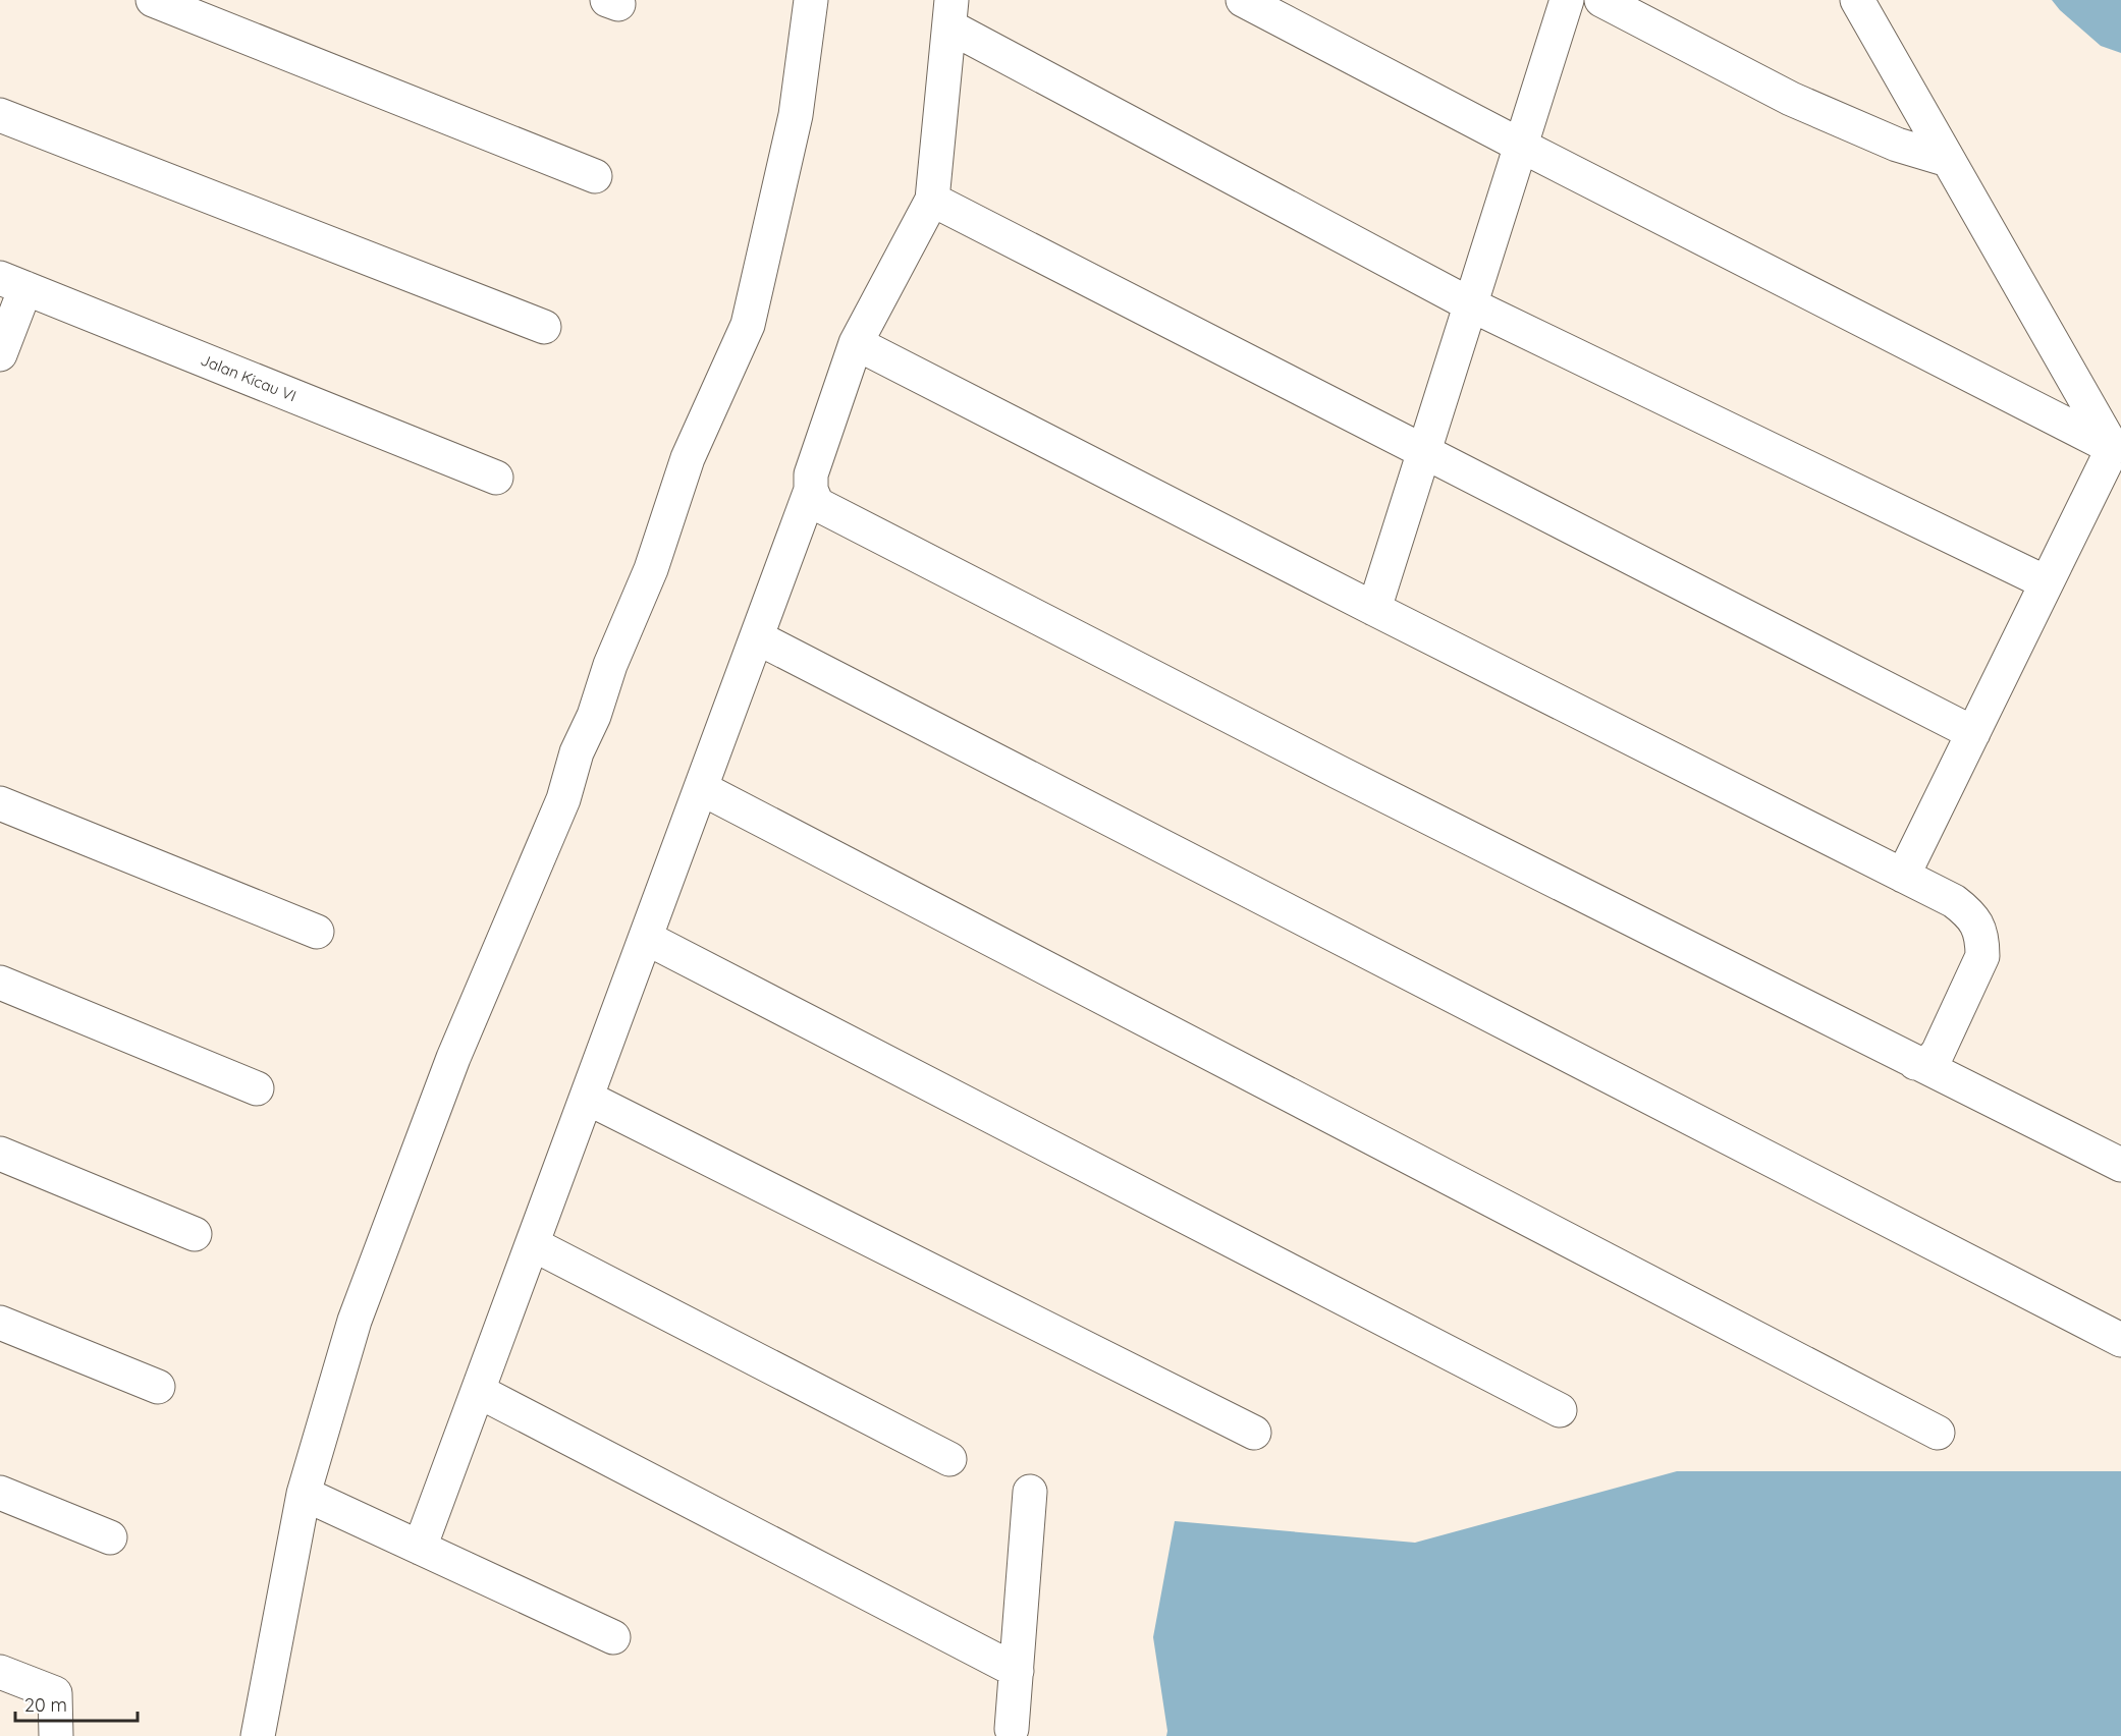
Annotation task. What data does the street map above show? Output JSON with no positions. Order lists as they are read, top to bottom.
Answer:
{
  "streets": {
    "street": ["Jalan Kicau VI"]
  },
  "scale_bar": "20 m"
}
